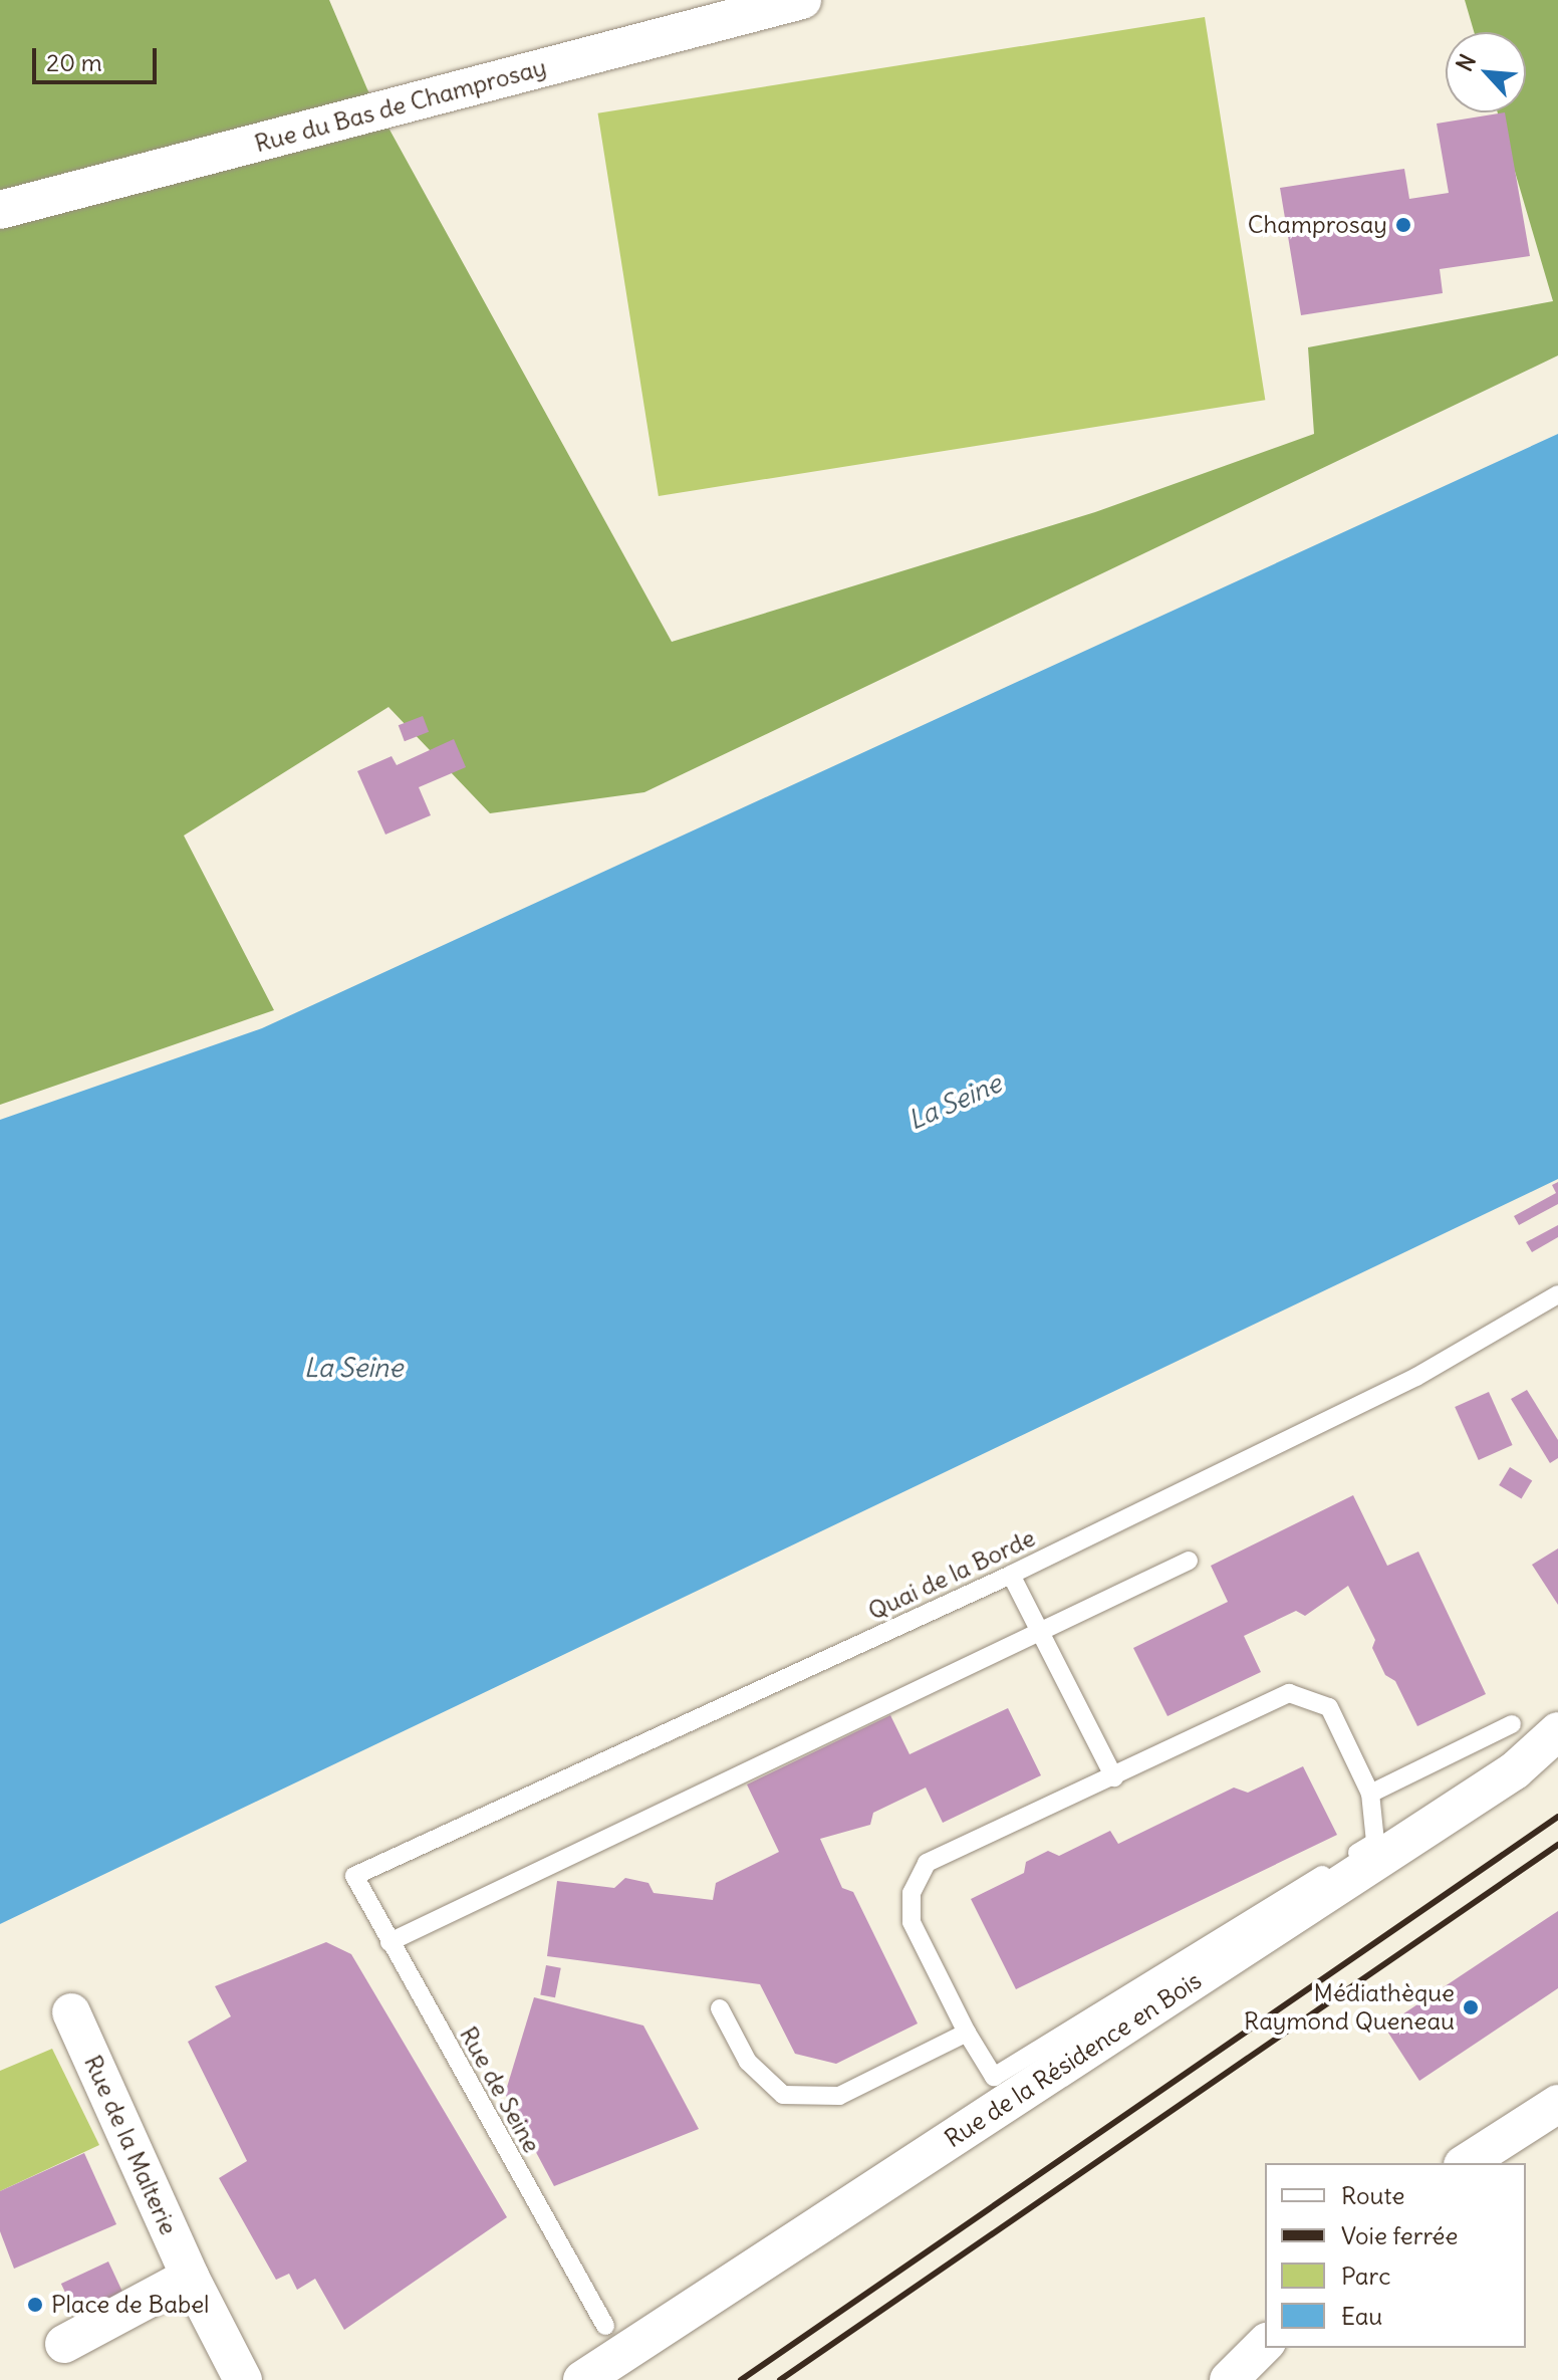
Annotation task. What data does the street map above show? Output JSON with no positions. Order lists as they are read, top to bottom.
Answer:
{
  "streets": {
    "street": ["Rue du Bas de Champrosay", "Rue de la Résidence en Bois", "Rue de la Malterie"],
    "lane": ["Quai de la Borde", "Rue de Seine"]
  },
  "crossings": [
    ["Quai de la Borde", "Rue de Seine"]
  ],
  "water": ["La Seine"],
  "places": ["Champrosay", "Médiathèque Raymond Queneau", "Place de Babel"],
  "legend": [
    "Route",
    "Voie ferrée",
    "Parc",
    "Eau"
  ],
  "scale_bar": "20 m",
  "north": "top left"
}
